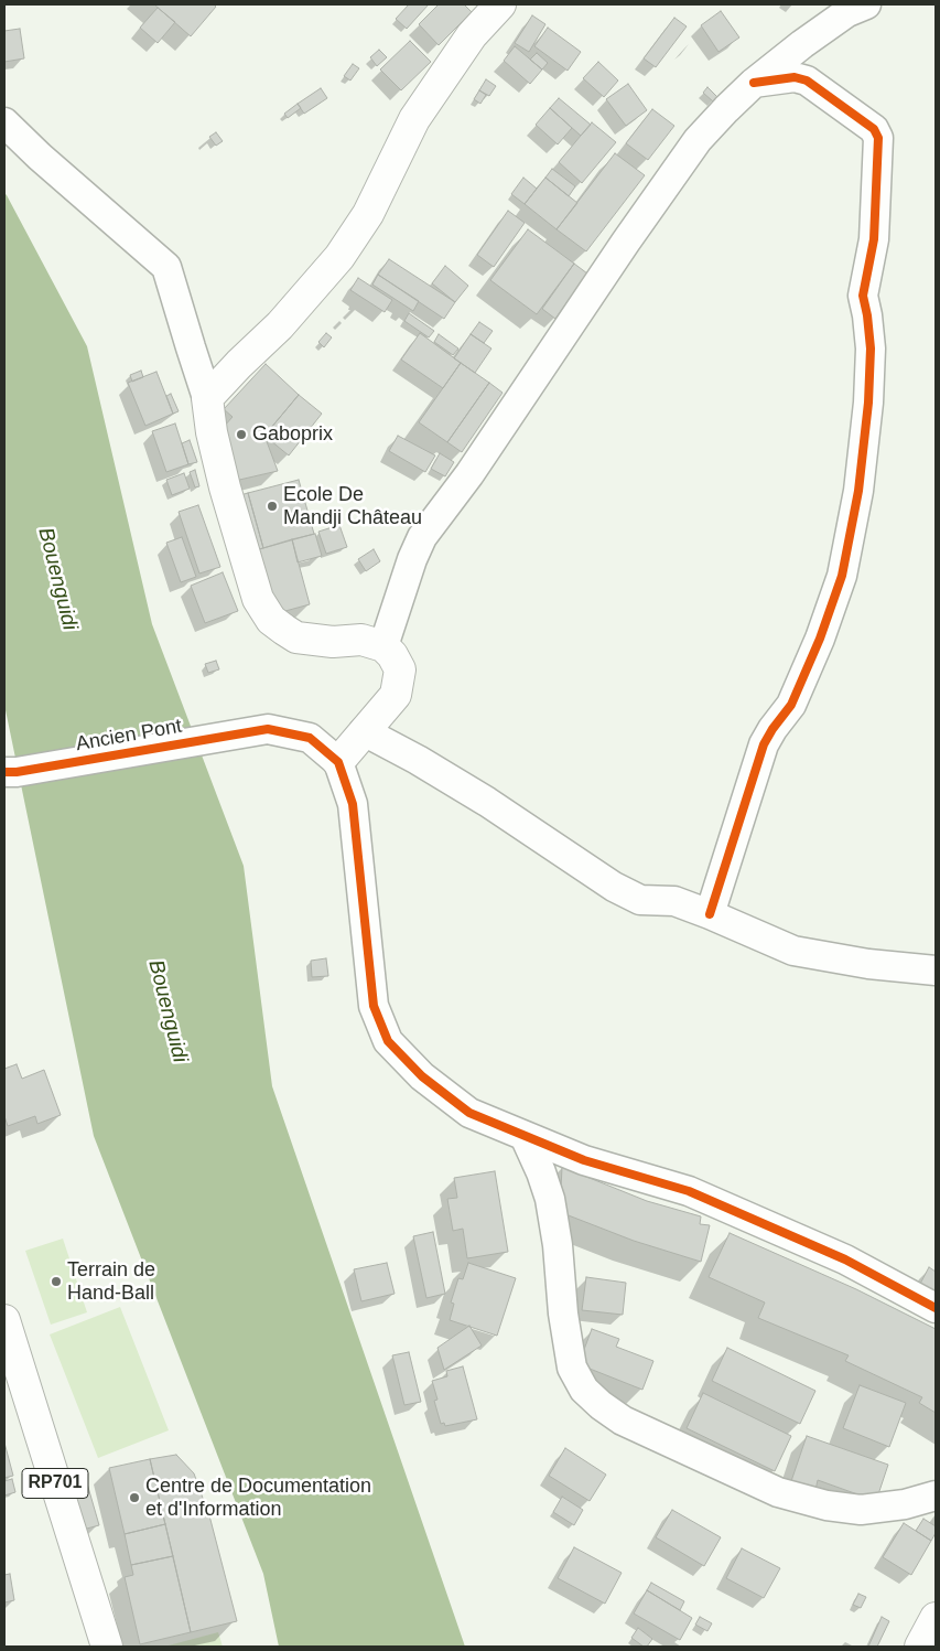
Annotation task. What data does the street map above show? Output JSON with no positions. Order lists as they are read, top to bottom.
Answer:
{
  "streets": {
    "main road": ["RP701"],
    "street": ["Ancien Pont"]
  },
  "water": ["Bouenguidi"],
  "places": [
    "Gaboprix",
    "Ecole De Mandji Château",
    "Terrain de Hand-Ball",
    "Centre de Documentation et d'Information"
  ]
}
